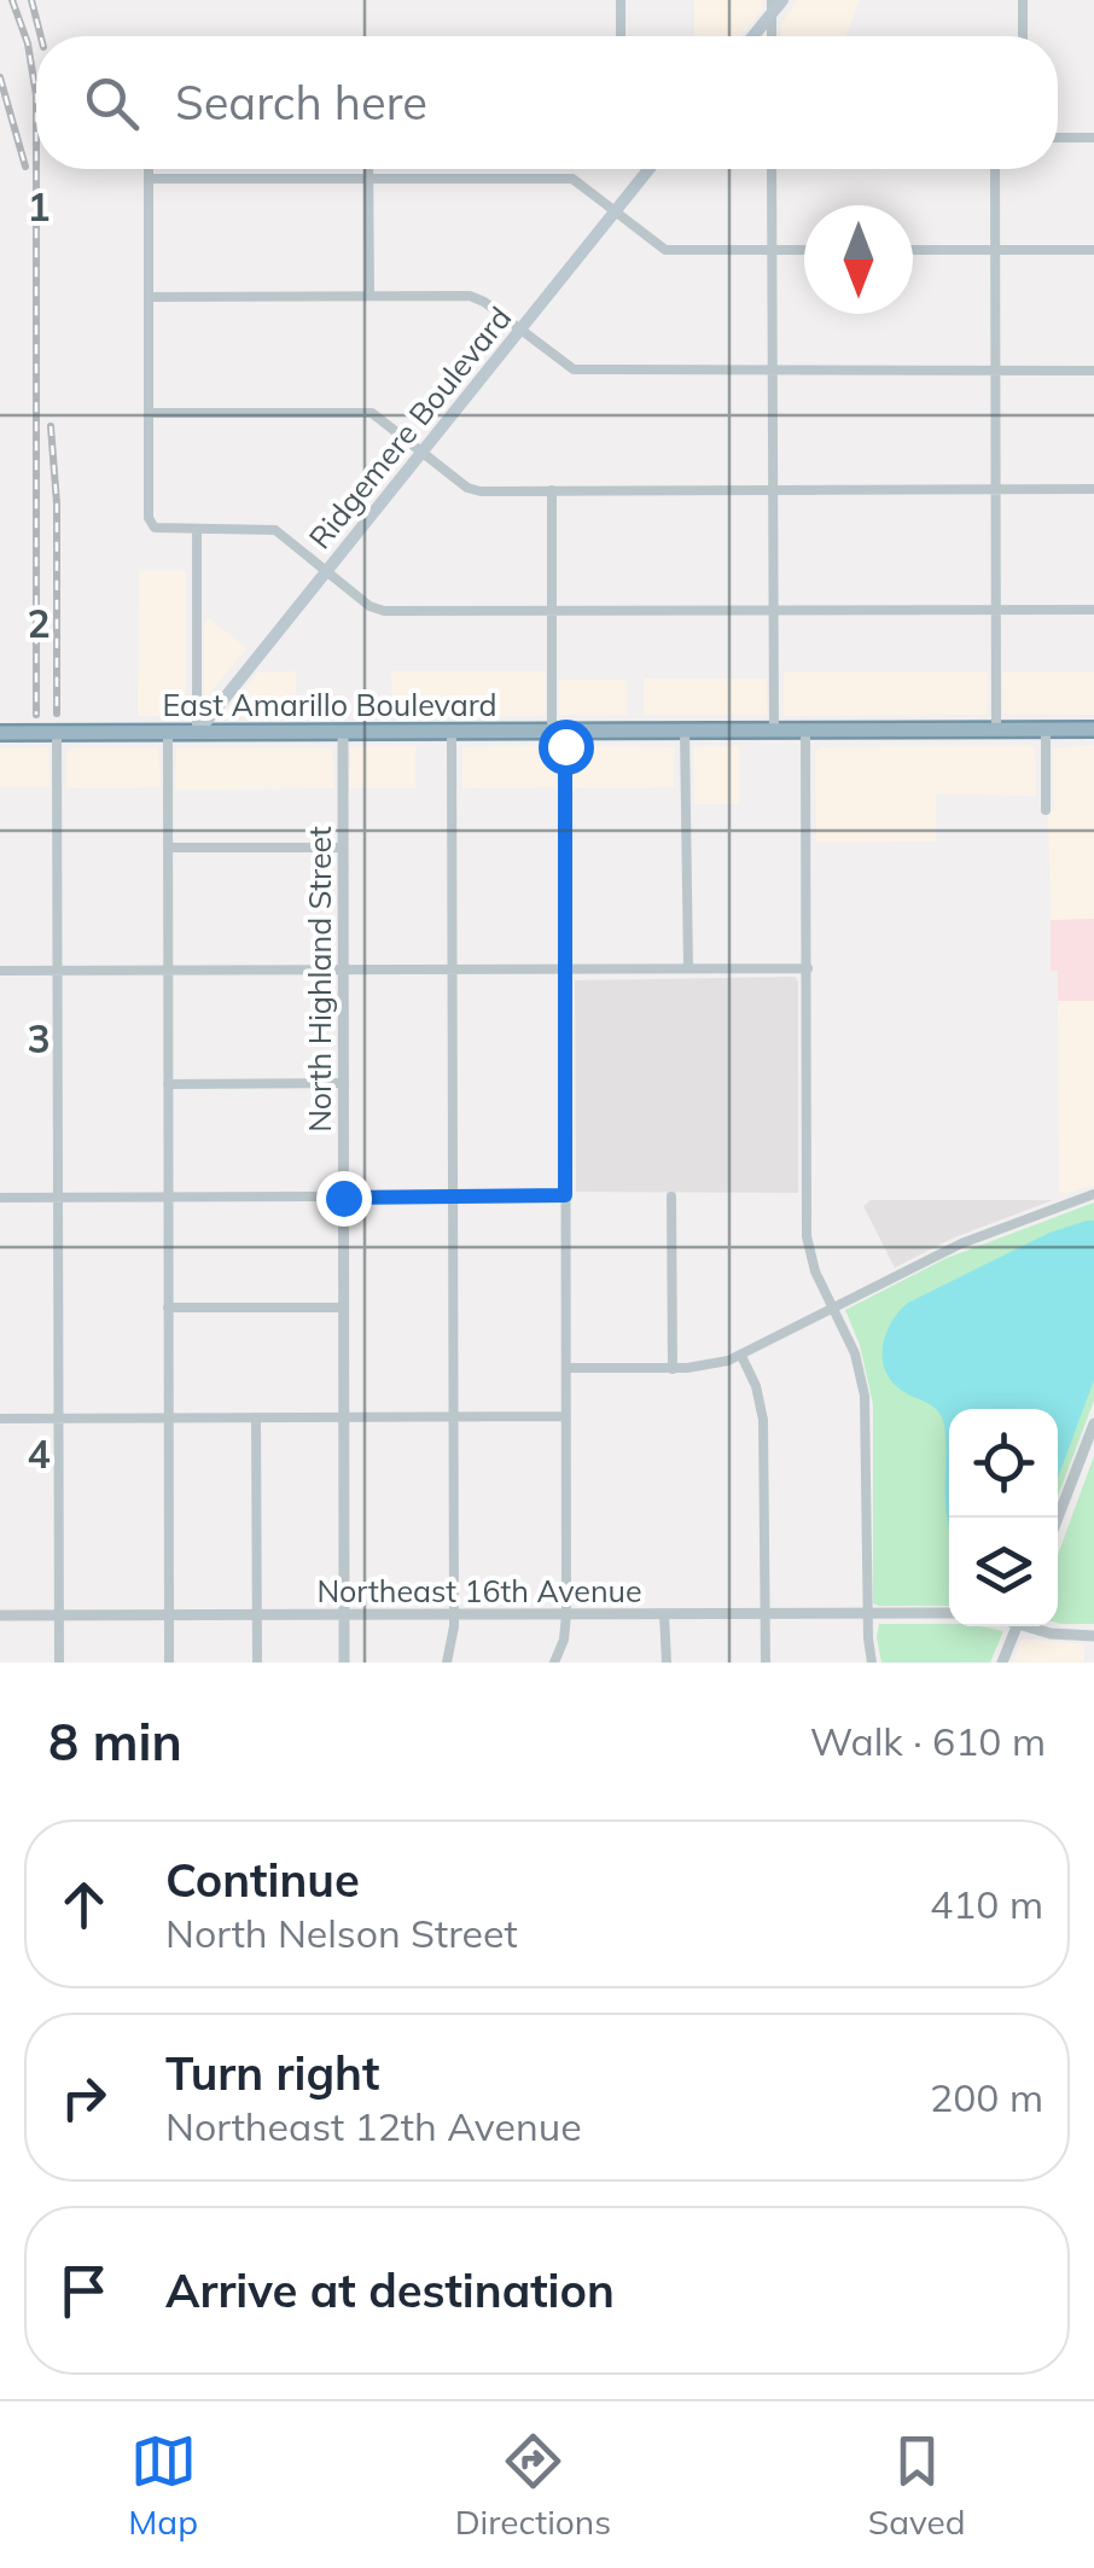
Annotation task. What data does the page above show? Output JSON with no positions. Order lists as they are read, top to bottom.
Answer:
{
  "streets": {
    "highway": ["East Amarillo Boulevard"],
    "main road": ["Ridgemere Boulevard"],
    "street": ["North Highland Street", "Northeast 16th Avenue"]
  },
  "crossings": [
    ["Ridgemere Boulevard", "East Amarillo Boulevard"],
    ["East Amarillo Boulevard", "North Highland Street"],
    ["North Highland Street", "Northeast 16th Avenue"]
  ],
  "north": "bottom",
  "page": {
    "search": "Search here",
    "heading": ["8 min", "Walk · 610 m"],
    "list": [
      ["Continue", "North Nelson Street", "410 m"],
      ["Turn right", "Northeast 12th Avenue", "200 m"],
      "Arrive at destination"
    ],
    "nav": ["Map", "Directions", "Saved"]
  },
  "grid": {
    "rows": [
      "1",
      "2",
      "3",
      "4"
    ]
  }
}
